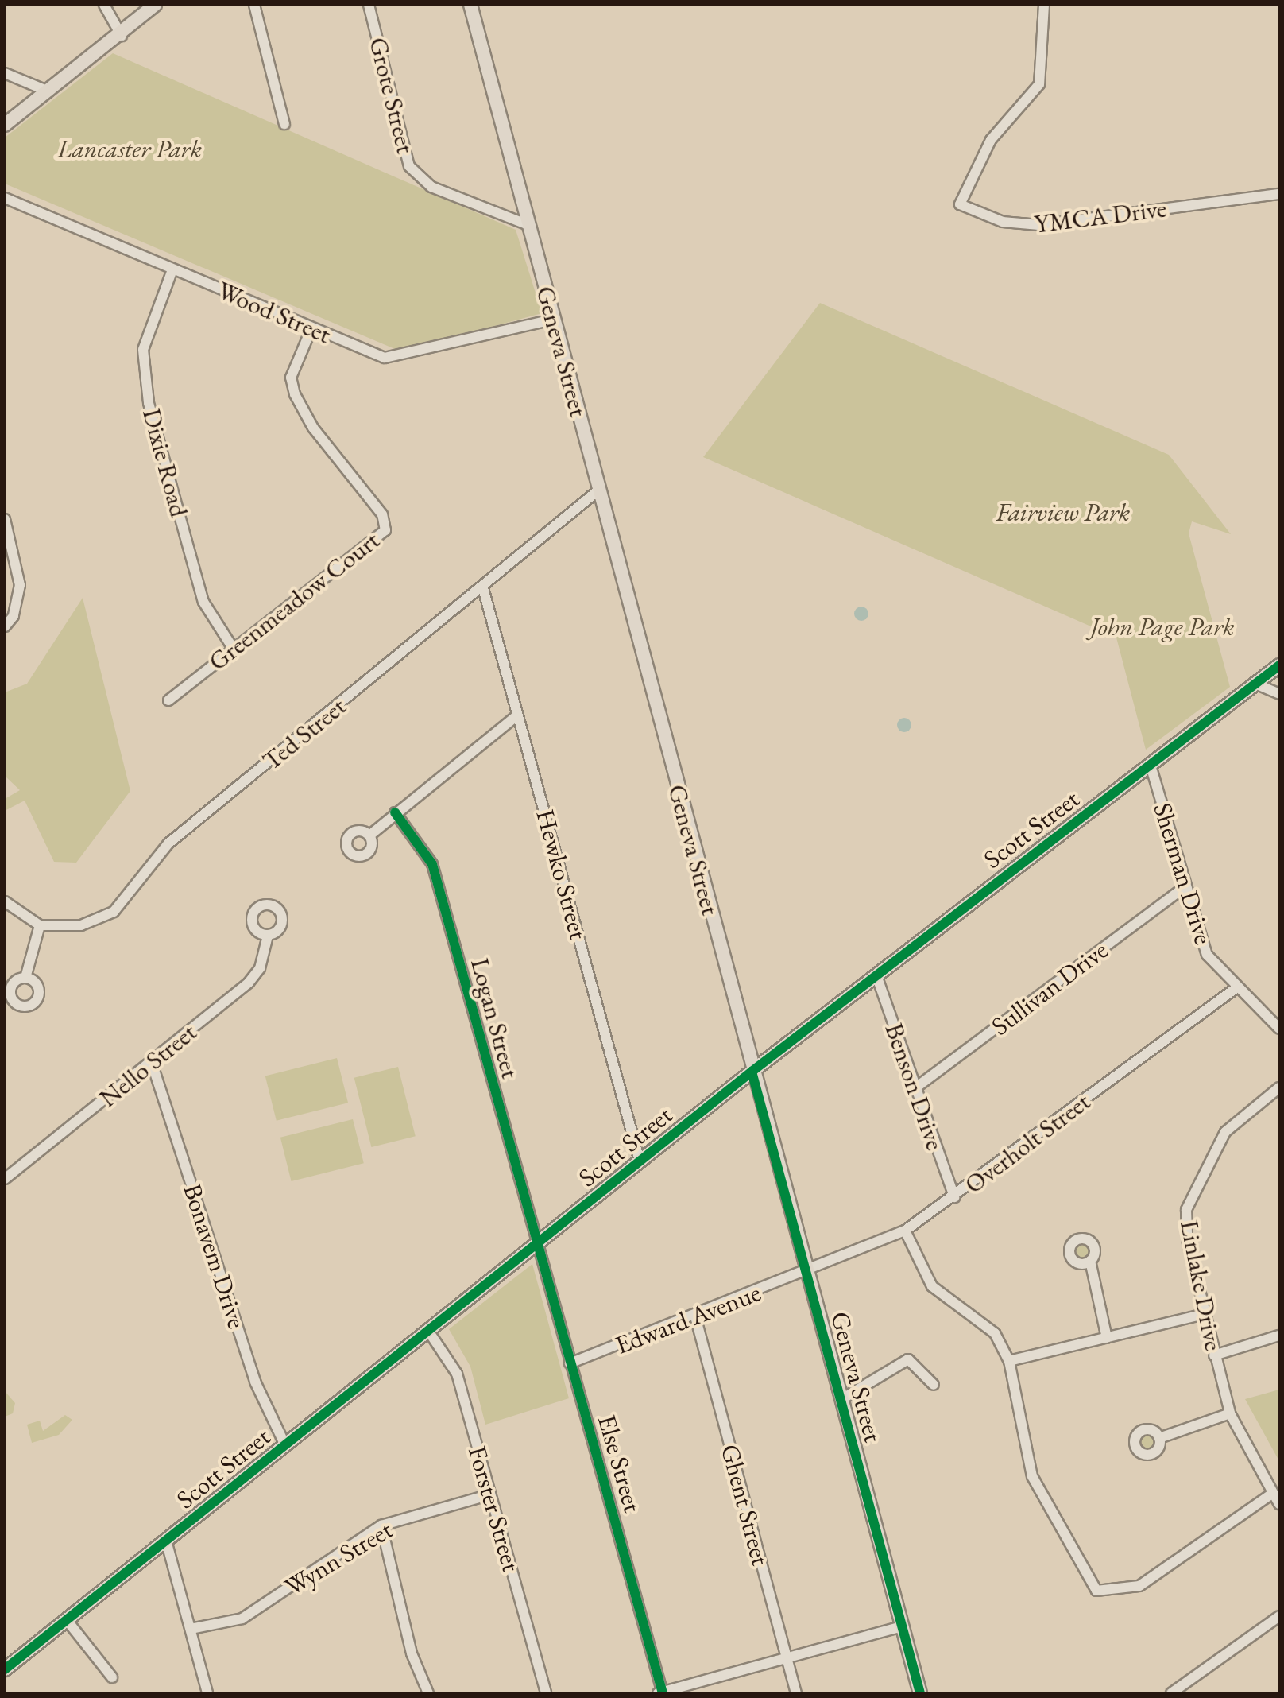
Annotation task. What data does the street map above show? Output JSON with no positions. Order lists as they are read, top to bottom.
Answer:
{
  "streets": {
    "main road": ["Geneva Street", "Scott Street"],
    "street": [
      "Grote Street",
      "YMCA Drive",
      "Wood Street",
      "Dixie Road",
      "Greenmeadow Court",
      "Ted Street",
      "Sherman Drive",
      "Hewko Street",
      "Sullivan Drive",
      "Logan Street",
      "Nello Street",
      "Benson Drive",
      "Overholt Street",
      "Bonavem Drive",
      "Linlake Drive",
      "Edward Avenue",
      "Else Street",
      "Ghent Street",
      "Forster Street",
      "Wynn Street"
    ]
  },
  "crossings": [
    ["Grote Street", "Geneva Street"],
    ["Wood Street", "Geneva Street"],
    ["Wood Street", "Dixie Road"],
    ["Wood Street", "Greenmeadow Court"],
    ["Geneva Street", "Ted Street"],
    ["Geneva Street", "Scott Street"],
    ["Geneva Street", "Overholt Street"],
    ["Geneva Street", "Edward Avenue"],
    ["Dixie Road", "Greenmeadow Court"],
    ["Ted Street", "Hewko Street"],
    ["Scott Street", "Sherman Drive"],
    ["Scott Street", "Hewko Street"],
    ["Scott Street", "Logan Street"],
    ["Scott Street", "Benson Drive"],
    ["Scott Street", "Bonavem Drive"],
    ["Scott Street", "Else Street"],
    ["Scott Street", "Forster Street"],
    ["Sherman Drive", "Sullivan Drive"],
    ["Sherman Drive", "Overholt Street"],
    ["Sullivan Drive", "Benson Drive"],
    ["Logan Street", "Else Street"],
    ["Nello Street", "Bonavem Drive"],
    ["Benson Drive", "Overholt Street"],
    ["Overholt Street", "Edward Avenue"],
    ["Edward Avenue", "Else Street"],
    ["Edward Avenue", "Ghent Street"],
    ["Forster Street", "Wynn Street"]
  ],
  "parks": ["Lancaster Park", "Fairview Park", "John Page Park"]
}
